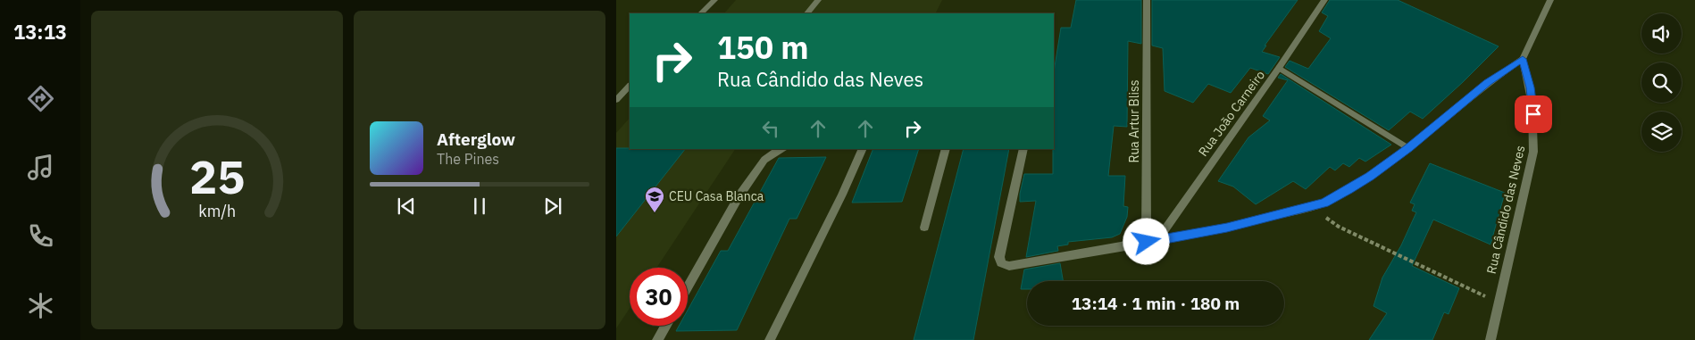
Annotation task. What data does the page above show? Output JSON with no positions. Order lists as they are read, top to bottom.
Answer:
{
  "streets": {
    "street": ["Rua João Carneiro", "Rua Artur Bliss", "Rua Cândido das Neves"]
  },
  "places": {
    "school or university": ["CEU Casa Blanca"]
  },
  "page": {
    "tabs": "13:13",
    "turn": ["150 m", "Rua Cândido das Neves"],
    "song": ["Afterglow", "The Pines"],
    "limit": "30",
    "trip": "13:14 · 1 min · 180 m",
    "gauge": ["25", "km/h"]
  }
}
